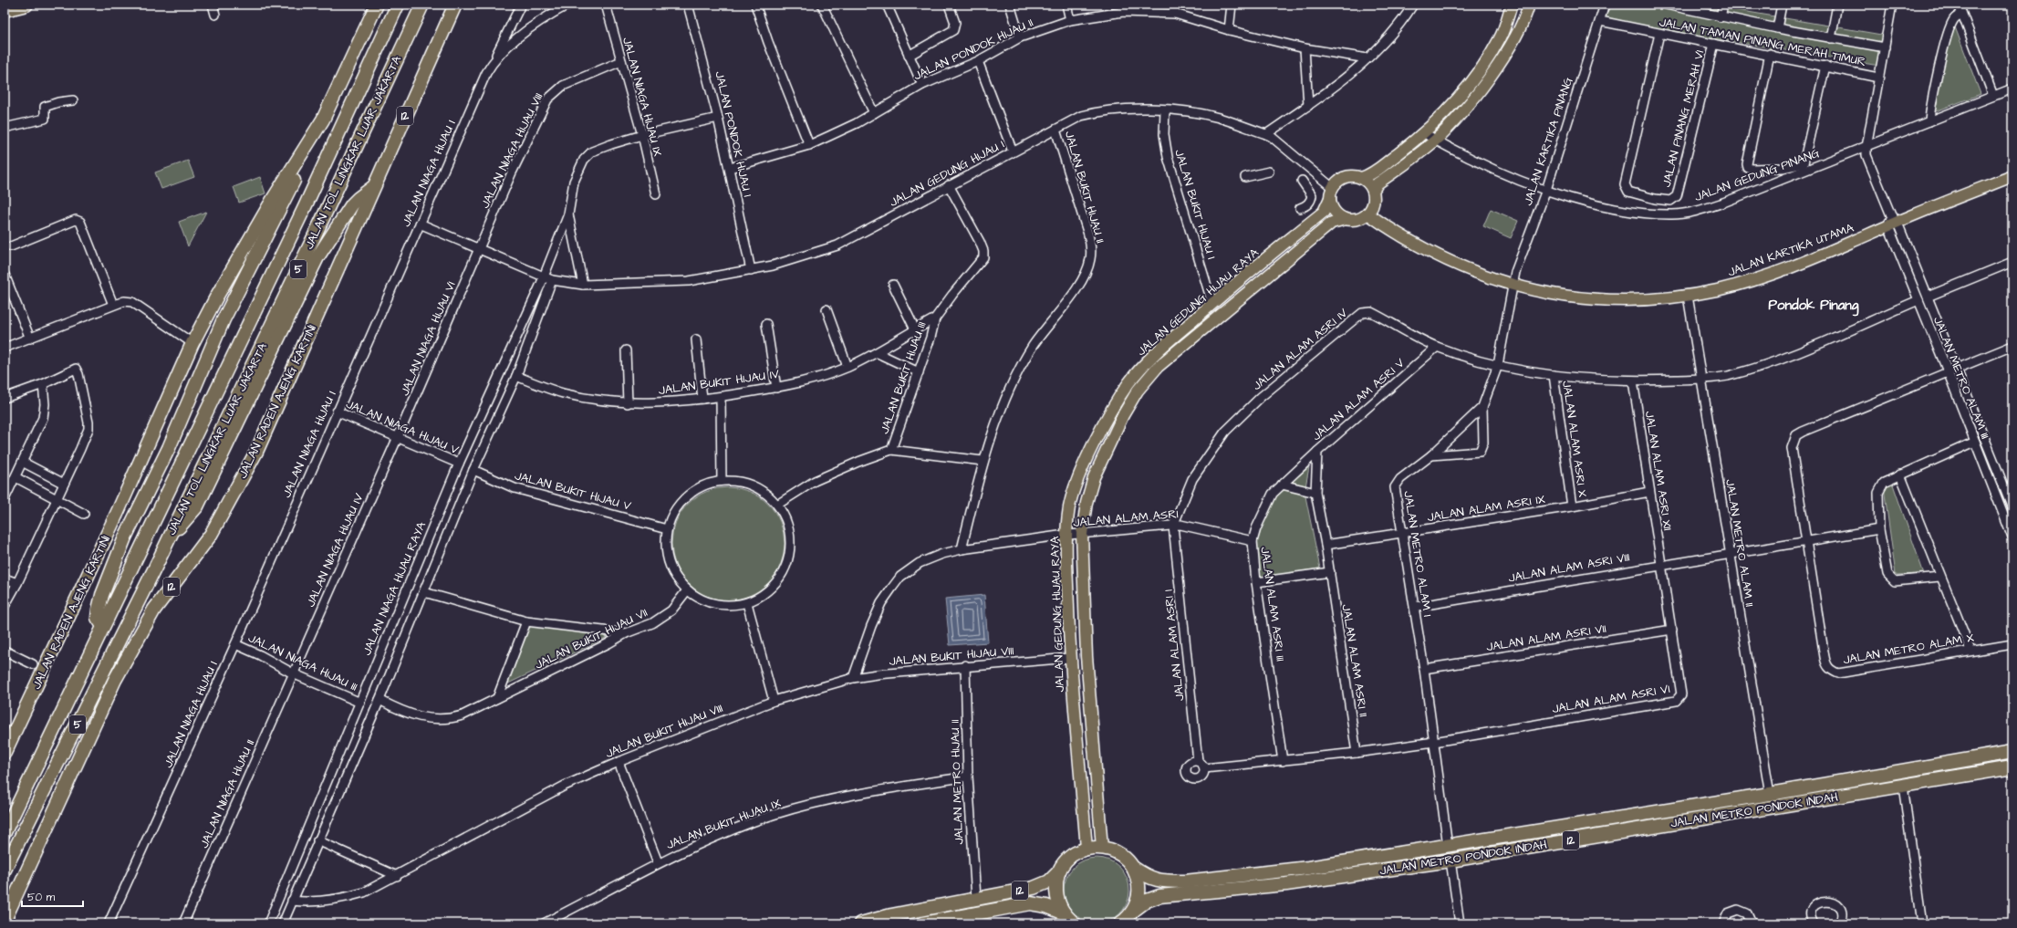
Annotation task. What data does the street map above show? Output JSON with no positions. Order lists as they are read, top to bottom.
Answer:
{
  "streets": {
    "highway": [
      "12",
      "JALAN TOL LINGKAR LUAR JAKARTA",
      "5",
      "JALAN RADEN AJENG KARTINI",
      "JALAN METRO PONDOK INDAH"
    ],
    "main road": ["JALAN KARTIKA UTAMA", "JALAN GEDUNG HIJAU RAYA"],
    "street": [
      "JALAN TAMAN PINANG MERAH TIMUR",
      "JALAN PONDOK HIJAU II",
      "JALAN NIAGA HIJAU IX",
      "JALAN PINANG MERAH VI",
      "JALAN PONDOK HIJAU I",
      "JALAN KARTIKA PINANG",
      "JALAN NIAGA HIJAU VIII",
      "JALAN NIAGA HIJAU I",
      "JALAN GEDUNG HIJAU I",
      "JALAN GEDUNG PINANG",
      "JALAN BUKIT HIJAU II",
      "JALAN BUKIT HIJAU I",
      "JALAN NIAGA HIJAU VI",
      "JALAN ALAM ASRI IV",
      "JALAN BUKIT HIJAU III",
      "JALAN METRO ALAM III",
      "JALAN BUKIT HIJAU IV",
      "JALAN ALAM ASRI V",
      "JALAN NIAGA HIJAU V",
      "JALAN ALAM ASRI X",
      "JALAN ALAM ASRI XII",
      "JALAN BUKIT HIJAU V",
      "JALAN ALAM ASRI IX",
      "JALAN ALAM ASRI",
      "JALAN METRO ALAM II",
      "JALAN NIAGA HIJAU IV",
      "JALAN METRO ALAM I",
      "JALAN ALAM ASRI VIII",
      "JALAN NIAGA HIJAU RAYA",
      "JALAN ALAM ASRI III",
      "JALAN ALAM ASRI VII",
      "JALAN BUKIT HIJAU VII",
      "JALAN ALAM ASRI I",
      "JALAN METRO ALAM X",
      "JALAN BUKIT HIJAU VIII",
      "JALAN ALAM ASRI II",
      "JALAN NIAGA HIJAU III",
      "JALAN ALAM ASRI VI",
      "JALAN METRO HIJAU II",
      "JALAN NIAGA HIJAU II",
      "JALAN BUKIT HIJAU IX"
    ]
  },
  "crossings": [
    ["JALAN TAMAN PINANG MERAH TIMUR", "JALAN PINANG MERAH VI"],
    ["JALAN TAMAN PINANG MERAH TIMUR", "JALAN KARTIKA PINANG"],
    ["JALAN PONDOK HIJAU II", "JALAN PONDOK HIJAU I"],
    ["JALAN NIAGA HIJAU IX", "JALAN NIAGA HIJAU VIII"],
    ["12", "JALAN GEDUNG HIJAU RAYA"],
    ["12", "JALAN METRO HIJAU II"],
    ["12", "JALAN METRO PONDOK INDAH"],
    ["JALAN PONDOK HIJAU I", "JALAN GEDUNG HIJAU I"],
    ["JALAN KARTIKA PINANG", "JALAN GEDUNG PINANG"],
    ["JALAN KARTIKA PINANG", "JALAN KARTIKA UTAMA"],
    ["JALAN KARTIKA PINANG", "JALAN METRO ALAM I"],
    ["JALAN NIAGA HIJAU VIII", "JALAN GEDUNG HIJAU I"],
    ["JALAN NIAGA HIJAU VIII", "JALAN NIAGA HIJAU VI"],
    ["JALAN NIAGA HIJAU I", "JALAN GEDUNG HIJAU I"],
    ["JALAN NIAGA HIJAU I", "JALAN NIAGA HIJAU V"],
    ["JALAN NIAGA HIJAU I", "JALAN NIAGA HIJAU III"],
    ["JALAN GEDUNG HIJAU I", "JALAN BUKIT HIJAU II"],
    ["JALAN GEDUNG HIJAU I", "JALAN BUKIT HIJAU I"],
    ["JALAN GEDUNG HIJAU I", "JALAN KARTIKA UTAMA"],
    ["JALAN GEDUNG HIJAU I", "JALAN GEDUNG HIJAU RAYA"],
    ["JALAN GEDUNG HIJAU I", "JALAN NIAGA HIJAU VI"],
    ["JALAN GEDUNG HIJAU I", "JALAN BUKIT HIJAU III"],
    ["JALAN GEDUNG HIJAU I", "JALAN NIAGA HIJAU RAYA"],
    ["JALAN BUKIT HIJAU II", "JALAN ALAM ASRI"],
    ["JALAN BUKIT HIJAU I", "JALAN GEDUNG HIJAU RAYA"],
    ["JALAN KARTIKA UTAMA", "JALAN GEDUNG HIJAU RAYA"],
    ["JALAN KARTIKA UTAMA", "JALAN METRO ALAM III"],
    ["JALAN KARTIKA UTAMA", "JALAN METRO ALAM II"],
    ["JALAN KARTIKA UTAMA", "JALAN METRO ALAM I"],
    ["JALAN GEDUNG HIJAU RAYA", "JALAN ALAM ASRI"],
    ["JALAN GEDUNG HIJAU RAYA", "JALAN BUKIT HIJAU VIII"],
    ["JALAN NIAGA HIJAU VI", "JALAN NIAGA HIJAU V"],
    ["JALAN NIAGA HIJAU VI", "JALAN NIAGA HIJAU IV"],
    ["JALAN ALAM ASRI IV", "JALAN METRO ALAM III"],
    ["JALAN ALAM ASRI IV", "JALAN ALAM ASRI V"],
    ["JALAN ALAM ASRI IV", "JALAN ALAM ASRI X"],
    ["JALAN ALAM ASRI IV", "JALAN ALAM ASRI XII"],
    ["JALAN ALAM ASRI IV", "JALAN ALAM ASRI"],
    ["JALAN ALAM ASRI IV", "JALAN METRO ALAM II"],
    ["JALAN ALAM ASRI IV", "JALAN METRO ALAM I"],
    ["JALAN ALAM ASRI IV", "JALAN ALAM ASRI I"],
    ["JALAN BUKIT HIJAU III", "JALAN BUKIT HIJAU IV"],
    ["JALAN METRO ALAM III", "JALAN METRO ALAM X"],
    ["JALAN ALAM ASRI V", "JALAN ALAM ASRI IX"],
    ["JALAN ALAM ASRI V", "JALAN ALAM ASRI III"],
    ["JALAN ALAM ASRI V", "JALAN ALAM ASRI II"],
    ["JALAN NIAGA HIJAU V", "JALAN NIAGA HIJAU IV"],
    ["JALAN NIAGA HIJAU V", "JALAN NIAGA HIJAU RAYA"],
    ["JALAN ALAM ASRI X", "JALAN ALAM ASRI IX"],
    ["JALAN ALAM ASRI XII", "JALAN ALAM ASRI IX"],
    ["JALAN ALAM ASRI XII", "JALAN ALAM ASRI VIII"],
    ["JALAN ALAM ASRI XII", "JALAN ALAM ASRI VI"],
    ["JALAN BUKIT HIJAU V", "JALAN BUKIT HIJAU VII"],
    ["JALAN ALAM ASRI IX", "JALAN METRO ALAM I"],
    ["JALAN ALAM ASRI IX", "JALAN ALAM ASRI II"],
    ["JALAN ALAM ASRI", "JALAN ALAM ASRI III"],
    ["JALAN ALAM ASRI", "JALAN ALAM ASRI I"],
    ["JALAN ALAM ASRI", "JALAN BUKIT HIJAU VIII"],
    ["JALAN METRO ALAM II", "JALAN ALAM ASRI VIII"],
    ["JALAN METRO ALAM II", "JALAN METRO PONDOK INDAH"],
    ["JALAN NIAGA HIJAU IV", "JALAN NIAGA HIJAU III"],
    ["JALAN NIAGA HIJAU IV", "JALAN NIAGA HIJAU II"],
    ["JALAN METRO ALAM I", "JALAN ALAM ASRI VIII"],
    ["JALAN METRO ALAM I", "JALAN ALAM ASRI VII"],
    ["JALAN METRO ALAM I", "JALAN ALAM ASRI VI"],
    ["JALAN METRO ALAM I", "JALAN METRO PONDOK INDAH"],
    ["JALAN ALAM ASRI VIII", "JALAN ALAM ASRI VI"],
    ["JALAN NIAGA HIJAU RAYA", "JALAN NIAGA HIJAU III"],
    ["JALAN ALAM ASRI VII", "JALAN ALAM ASRI VI"],
    ["JALAN BUKIT HIJAU VIII", "JALAN METRO HIJAU II"],
    ["JALAN NIAGA HIJAU III", "JALAN NIAGA HIJAU II"],
    ["JALAN METRO HIJAU II", "JALAN BUKIT HIJAU IX"]
  ],
  "districts": ["Pondok Pinang"],
  "scale_bar": "50 m"
}
